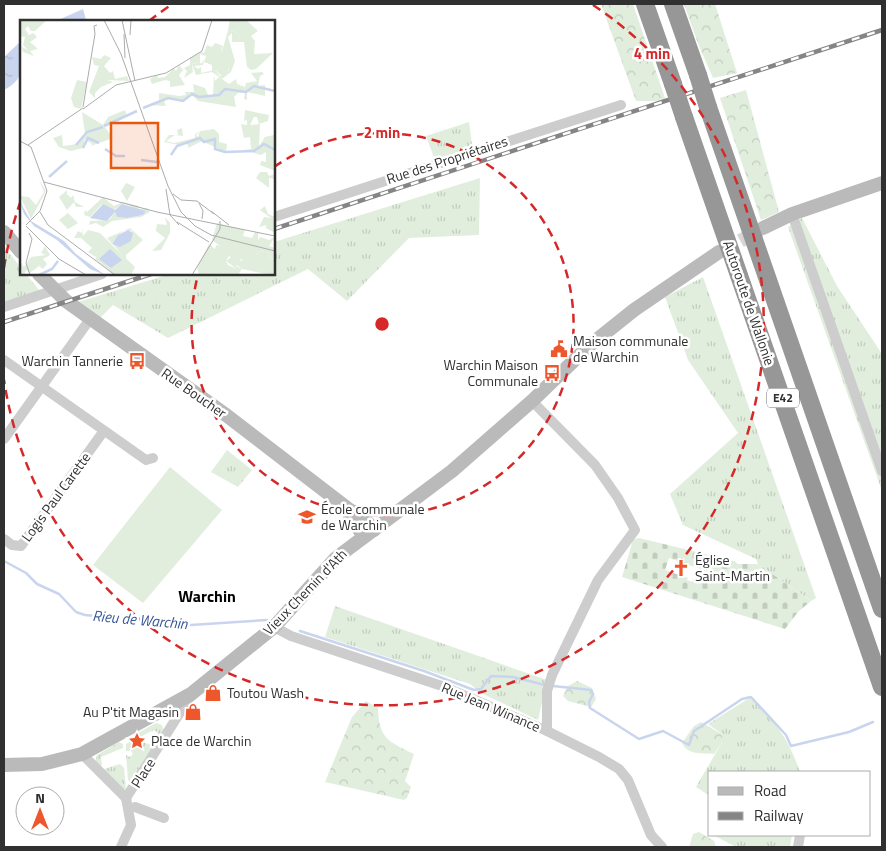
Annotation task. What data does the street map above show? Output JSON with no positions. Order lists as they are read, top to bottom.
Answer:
{
  "streets": {
    "highway": ["Autoroute de Wallonie", "E42"],
    "street": [
      "Rue des Propriétaires",
      "Rue Boucher",
      "Logis Paul Carette",
      "Vieux Chemin d'Ath",
      "Rue Jean Winance",
      "Place"
    ]
  },
  "crossings": [
    ["Rue Boucher", "Vieux Chemin d'Ath"],
    ["Vieux Chemin d'Ath", "Rue Jean Winance"],
    ["Vieux Chemin d'Ath", "Place"]
  ],
  "districts": ["Warchin"],
  "water": ["Rieu de Warchin"],
  "places": {
    "public building": ["Maison communale de Warchin"],
    "bus stop": ["Warchin Tannerie", "Warchin Maison Communale"],
    "school or university": ["École communale de Warchin"],
    "church": ["Église Saint-Martin"],
    "shop": ["Toutou Wash", "Au P'tit Magasin"],
    "place": ["Place de Warchin"]
  },
  "legend": ["Road", "Railway"],
  "north": "top",
  "rings": ["4 min", "2 min"]
}
